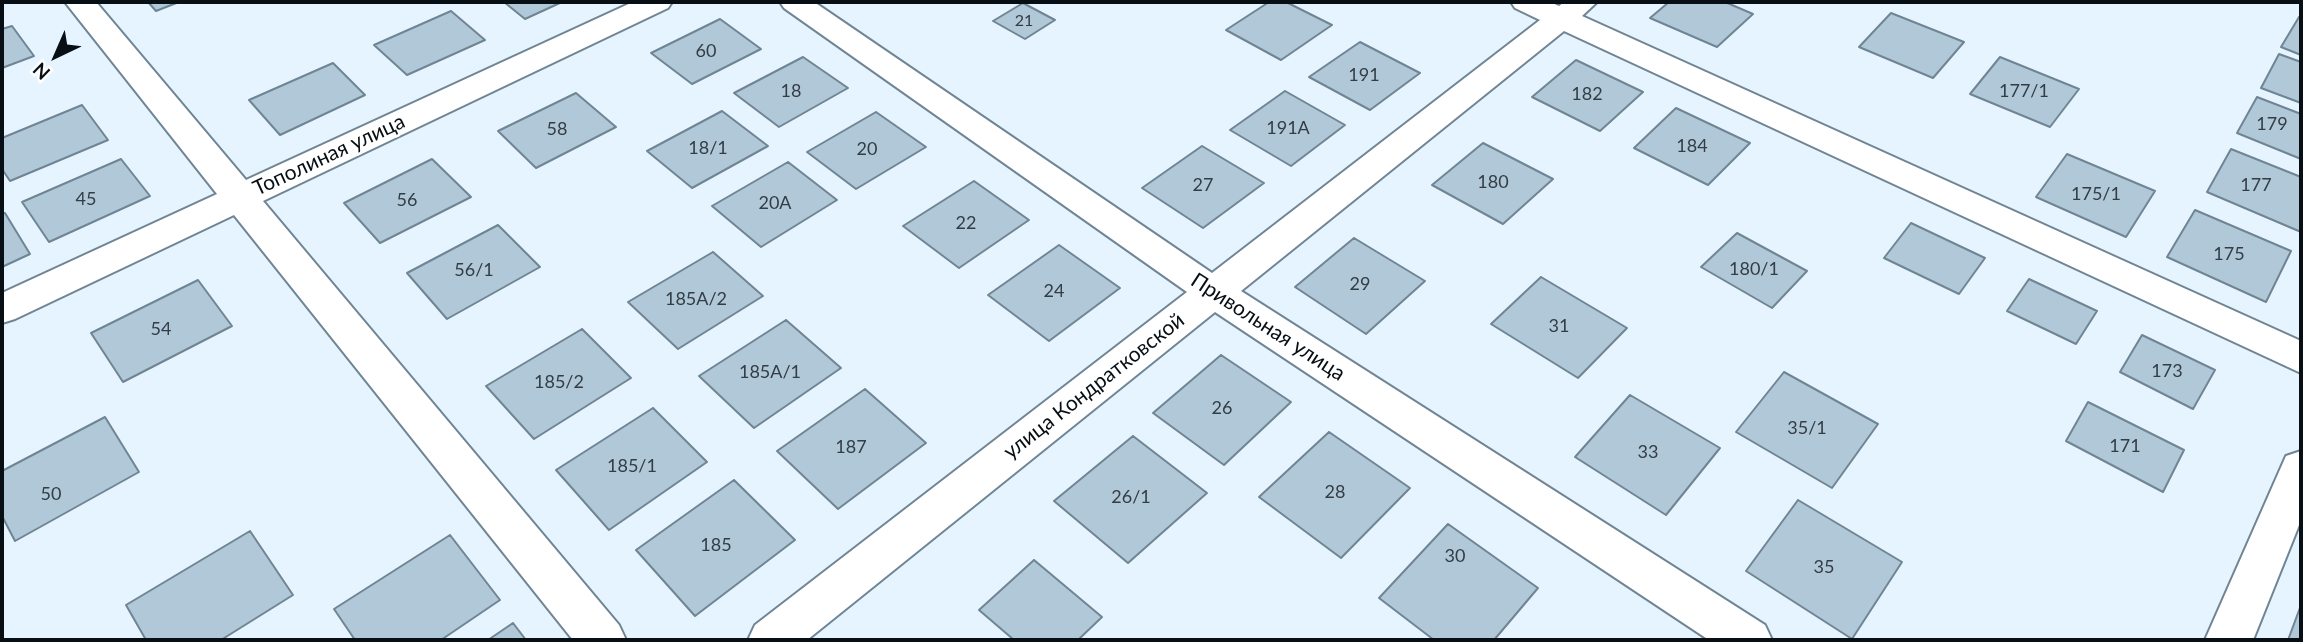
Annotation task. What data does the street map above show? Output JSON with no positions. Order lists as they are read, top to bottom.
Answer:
{
  "streets": {
    "street": ["Тополиная улица", "Привольная улица", "улица Кондратковской"]
  },
  "crossings": [
    ["Привольная улица", "улица Кондратковской"]
  ],
  "house_numbers": [
    "21",
    "60",
    "191",
    "18",
    "177/1",
    "182",
    "179",
    "191А",
    "58",
    "184",
    "18/1",
    "20",
    "180",
    "27",
    "177",
    "175/1",
    "45",
    "56",
    "20А",
    "22",
    "175",
    "180/1",
    "56/1",
    "29",
    "24",
    "185А/2",
    "31",
    "54",
    "173",
    "185А/1",
    "185/2",
    "26",
    "35/1",
    "171",
    "187",
    "33",
    "185/1",
    "28",
    "50",
    "26/1",
    "185",
    "30",
    "35"
  ],
  "north": "bottom left"
}
